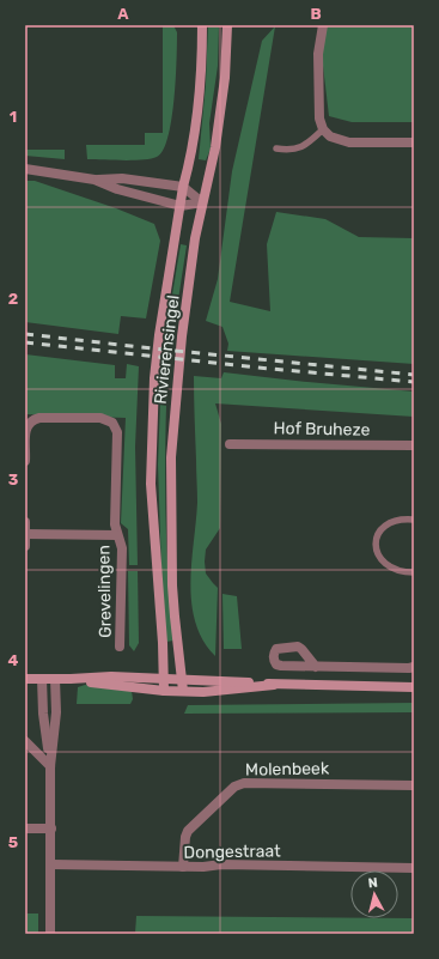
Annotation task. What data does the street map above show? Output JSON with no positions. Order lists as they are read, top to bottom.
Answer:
{
  "streets": {
    "street": [
      "Rivierensingel",
      "Hof Bruheze",
      "Grevelingen",
      "Molenbeek",
      "Dongestraat"
    ]
  },
  "crossings": [
    ["Molenbeek", "Dongestraat"]
  ],
  "north": "top",
  "grid": {
    "columns": ["A", "B"],
    "rows": [
      "1",
      "2",
      "3",
      "4",
      "5"
    ]
  }
}
